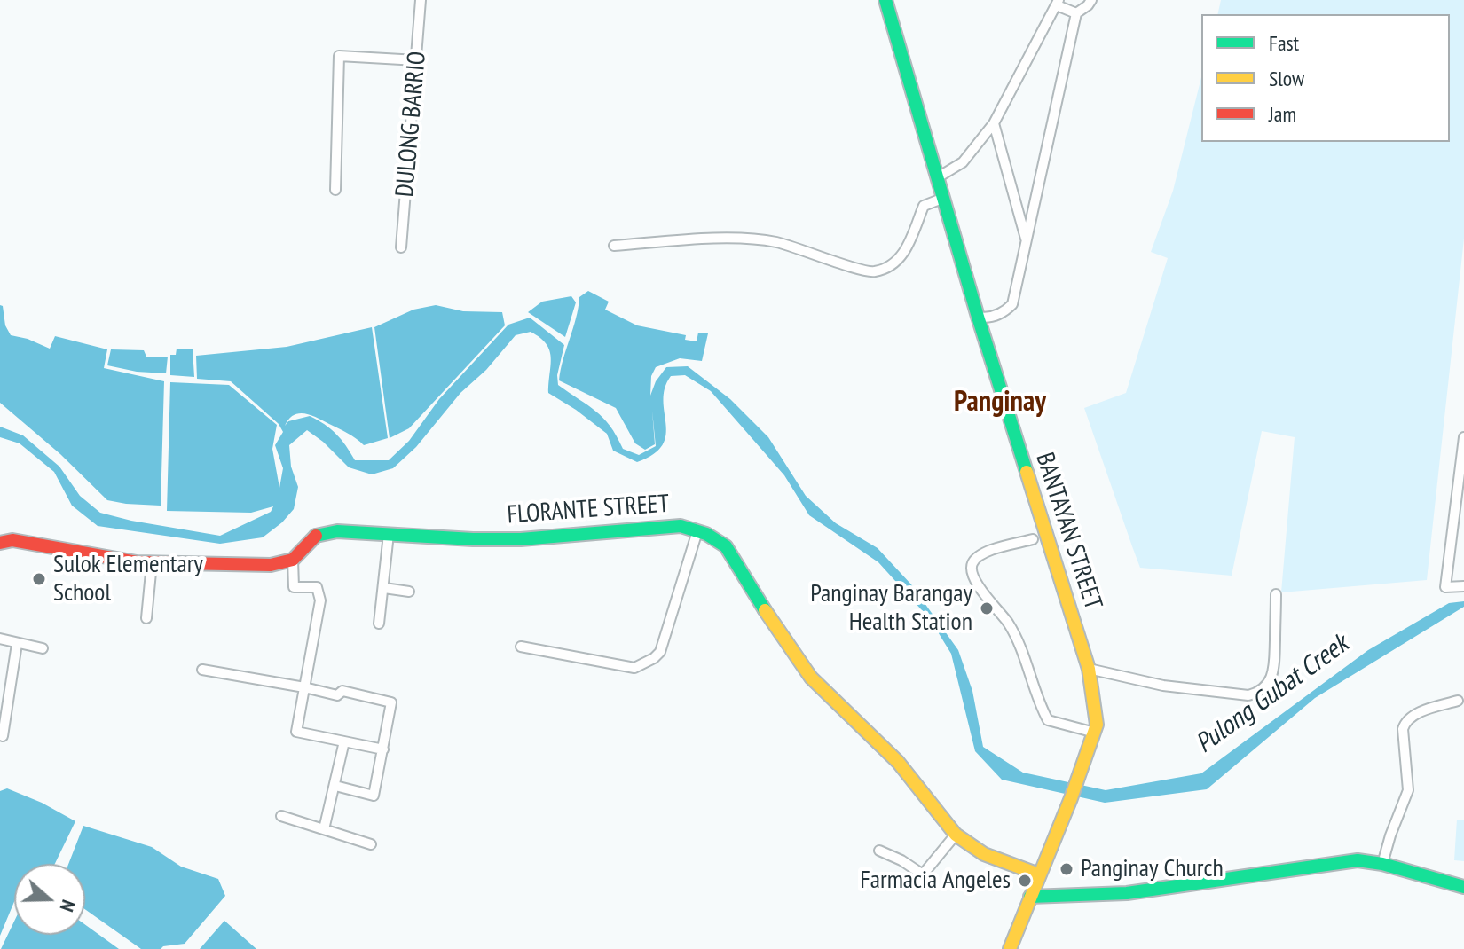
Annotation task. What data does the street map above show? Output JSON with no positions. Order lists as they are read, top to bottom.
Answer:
{
  "streets": {
    "street": ["DULONG BARRIO", "FLORANTE STREET", "BANTAYAN STREET"]
  },
  "crossings": [
    ["FLORANTE STREET", "BANTAYAN STREET"]
  ],
  "districts": ["Panginay"],
  "water": ["Pulong Gubat Creek"],
  "places": [
    "Sulok Elementary School",
    "Panginay Barangay Health Station",
    "Panginay Church",
    "Farmacia Angeles"
  ],
  "legend": ["Fast", "Slow", "Jam"],
  "north": "right"
}
